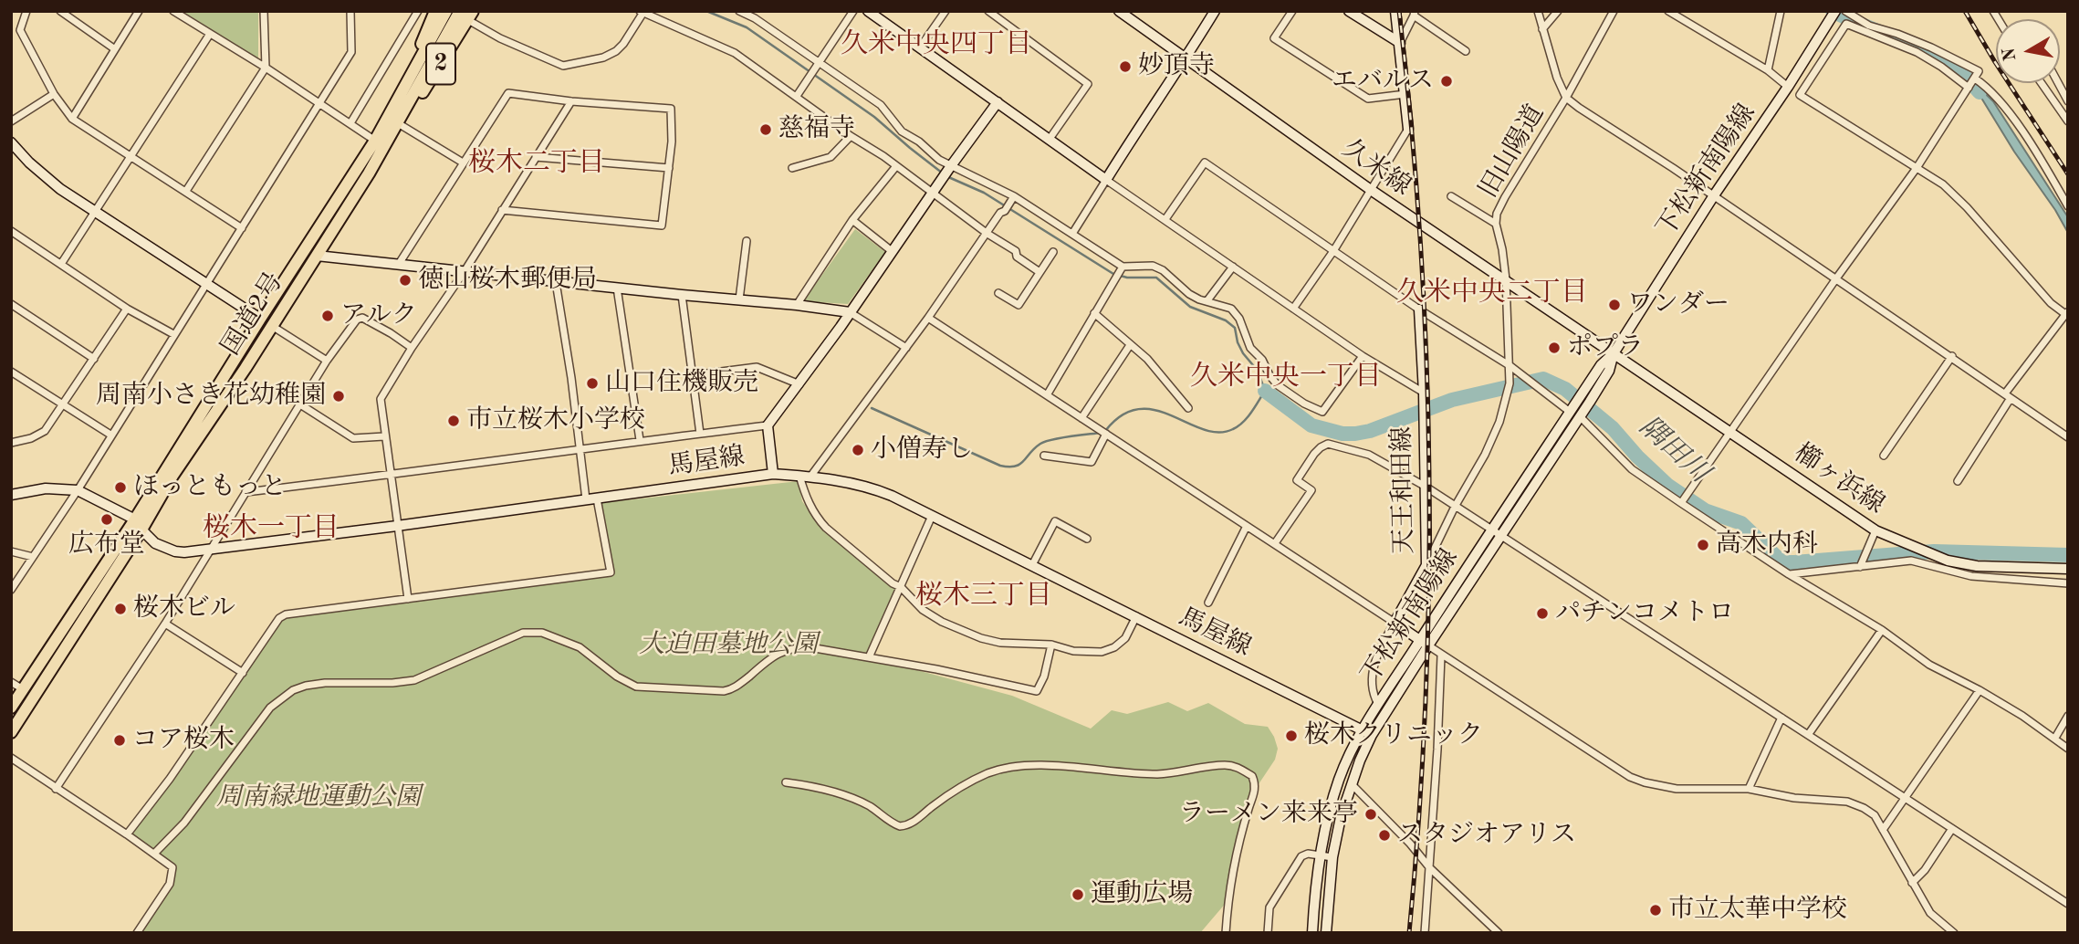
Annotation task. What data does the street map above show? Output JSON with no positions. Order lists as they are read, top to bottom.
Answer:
{
  "streets": {
    "highway": ["2", "国道2号"],
    "street": [
      "旧山陽道",
      "久米線",
      "下松新南陽線",
      "馬屋線",
      "櫛ヶ浜線",
      "天王和田線"
    ]
  },
  "crossings": [
    ["2", "国道2号"],
    ["旧山陽道", "久米線"],
    ["旧山陽道", "天王和田線"],
    ["久米線", "下松新南陽線"],
    ["久米線", "櫛ヶ浜線"],
    ["下松新南陽線", "馬屋線"],
    ["下松新南陽線", "櫛ヶ浜線"],
    ["国道2号", "馬屋線"]
  ],
  "districts": [
    "久米中央四丁目",
    "桜木二丁目",
    "久米中央二丁目",
    "久米中央一丁目",
    "桜木一丁目",
    "桜木三丁目"
  ],
  "water": ["隅田川"],
  "parks": ["大迫田墓地公園", "周南緑地運動公園"],
  "places": [
    "妙頂寺",
    "エバルス",
    "慈福寺",
    "徳山桜木郵便局",
    "ワンダー",
    "アルク",
    "ポプラ",
    "山口住機販売",
    "周南小さき花幼稚園",
    "市立桜木小学校",
    "小僧寿し",
    "ほっともっと",
    "広布堂",
    "高木内科",
    "桜木ビル",
    "パチンコメトロ",
    "桜木クリニック",
    "コア桜木",
    "ラーメン来来亭",
    "スタジオアリス",
    "運動広場",
    "市立太華中学校"
  ],
  "north": "left"
}
